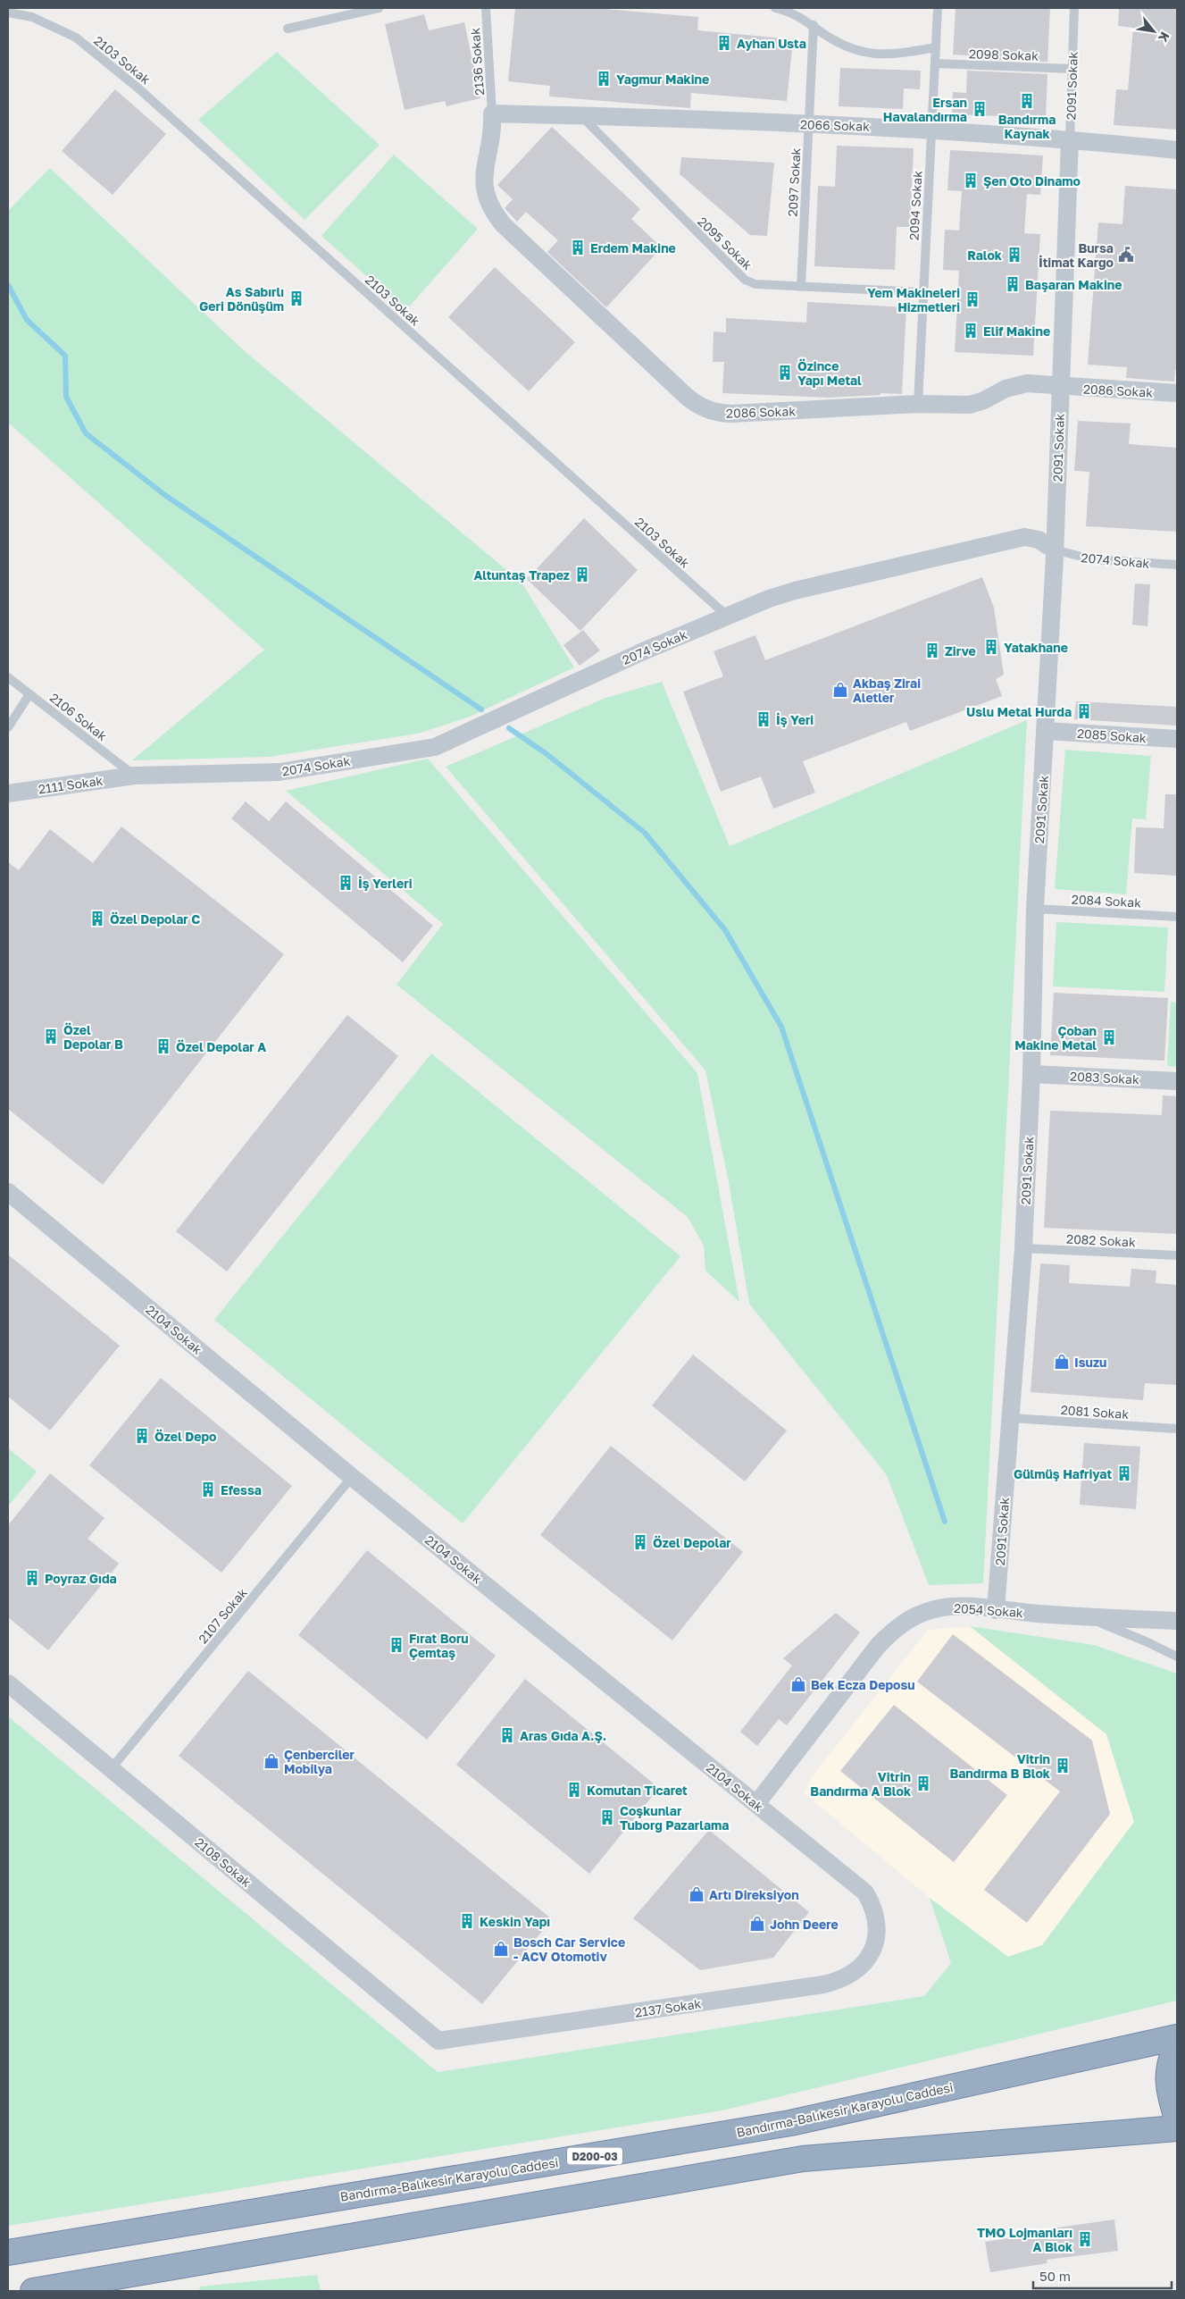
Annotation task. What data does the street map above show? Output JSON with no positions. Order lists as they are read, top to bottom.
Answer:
{
  "streets": {
    "highway": ["Bandırma-Balıkesir Karayolu Caddesi", "D200-03"],
    "street": [
      "2091 Sokak",
      "2066 Sokak",
      "2086 Sokak",
      "2074 Sokak",
      "2085 Sokak",
      "2111 Sokak",
      "2083 Sokak",
      "2104 Sokak",
      "2054 Sokak",
      "2108 Sokak",
      "2137 Sokak"
    ],
    "lane": [
      "2098 Sokak",
      "2103 Sokak",
      "2136 Sokak",
      "2097 Sokak",
      "2094 Sokak",
      "2095 Sokak",
      "2106 Sokak",
      "2084 Sokak",
      "2082 Sokak",
      "2081 Sokak",
      "2107 Sokak"
    ]
  },
  "crossings": [
    ["2098 Sokak", "2091 Sokak"],
    ["2098 Sokak", "2094 Sokak"],
    ["2103 Sokak", "2074 Sokak"],
    ["2136 Sokak", "2066 Sokak"],
    ["2136 Sokak", "2086 Sokak"],
    ["2091 Sokak", "2066 Sokak"],
    ["2091 Sokak", "2086 Sokak"],
    ["2091 Sokak", "2074 Sokak"],
    ["2091 Sokak", "2085 Sokak"],
    ["2091 Sokak", "2084 Sokak"],
    ["2091 Sokak", "2083 Sokak"],
    ["2091 Sokak", "2082 Sokak"],
    ["2091 Sokak", "2081 Sokak"],
    ["2091 Sokak", "2054 Sokak"],
    ["2066 Sokak", "2097 Sokak"],
    ["2066 Sokak", "2094 Sokak"],
    ["2066 Sokak", "2095 Sokak"],
    ["2066 Sokak", "2086 Sokak"],
    ["2097 Sokak", "2095 Sokak"],
    ["2094 Sokak", "2095 Sokak"],
    ["2094 Sokak", "2086 Sokak"],
    ["2074 Sokak", "2106 Sokak"],
    ["2074 Sokak", "2111 Sokak"],
    ["2106 Sokak", "2111 Sokak"],
    ["2104 Sokak", "2054 Sokak"],
    ["2104 Sokak", "2107 Sokak"],
    ["2104 Sokak", "2137 Sokak"],
    ["2107 Sokak", "2108 Sokak"],
    ["2108 Sokak", "2137 Sokak"]
  ],
  "places": {
    "building": [
      "Ayhan Usta",
      "Yağmur Makine",
      "Bandırma Kaynak",
      "Ersan Havalandırma",
      "Şen Oto Dinamo",
      "Erdem Makine",
      "Ralok",
      "Başaran Makine",
      "As Sabırlı Geri Dönüşüm",
      "Yem Makineleri Hizmetleri",
      "Elif Makine",
      "Özince Yapı Metal",
      "Altuntaş Trapez",
      "Yatakhane",
      "Zirve",
      "Uslu Metal Hurda",
      "İş Yeri",
      "İş Yerleri",
      "Özel Depolar C",
      "Özel Depolar B",
      "Çoban Makine Metal",
      "Özel Depolar A",
      "Özel Depo",
      "Gülmüş Hafriyat",
      "Efessa",
      "Özel Depolar",
      "Poyraz Gıda",
      "Fırat Boru Çemtaş",
      "Aras Gıda A.Ş.",
      "Vitrin Bandırma B Blok",
      "Vitrin Bandırma A Blok",
      "Komutan Ticaret",
      "Coşkunlar Tuborg Pazarlama",
      "Keskin Yapı",
      "TMO Lojmanları A Blok"
    ],
    "public building": ["Bursa İtimat Kargo"],
    "shop": [
      "Akbaş Zirai Aletler",
      "Isuzu",
      "Bek Ecza Deposu",
      "Çenberciler Mobilya",
      "Artı Direksiyon",
      "John Deere",
      "Bosch Car Service - ACV Otomotiv"
    ]
  },
  "scale_bar": "50 m",
  "north": "bottom right"
}
